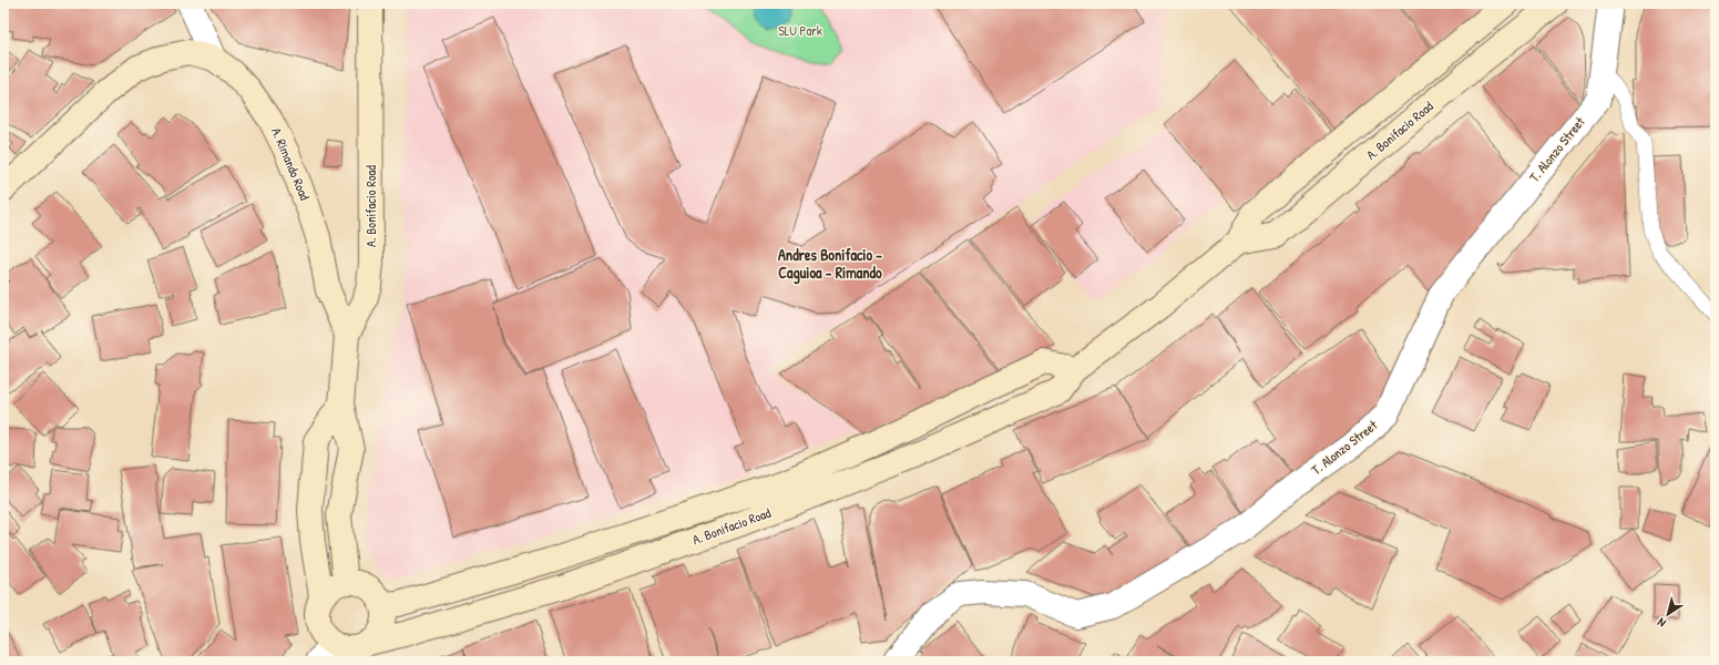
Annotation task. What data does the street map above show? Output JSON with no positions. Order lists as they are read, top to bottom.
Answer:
{
  "streets": {
    "main road": ["A. Bonifacio Road", "A. Rimando Road"],
    "street": ["T. Alonzo Street"]
  },
  "crossings": [
    ["A. Bonifacio Road", "A. Rimando Road"]
  ],
  "districts": ["Andres Bonifacio - Caguioa - Rimando"],
  "parks": ["SLU Park"],
  "north": "bottom left"
}
